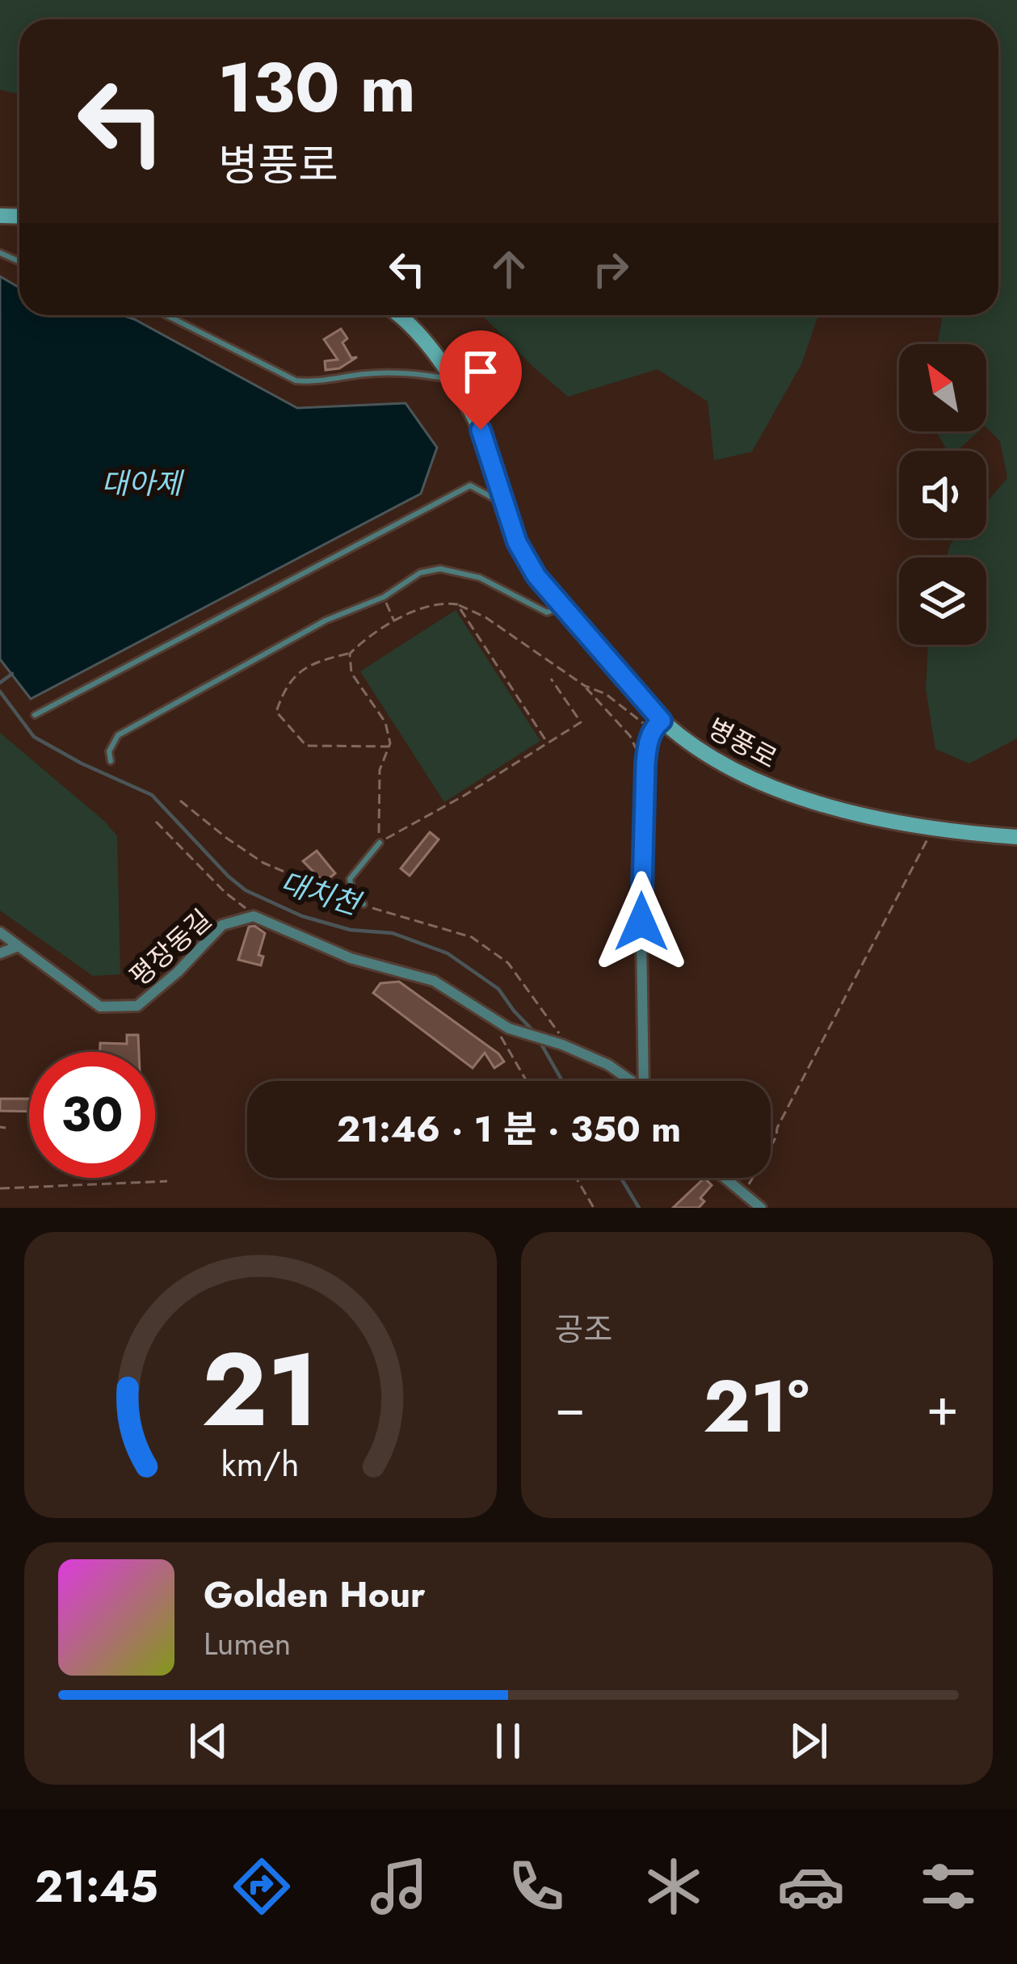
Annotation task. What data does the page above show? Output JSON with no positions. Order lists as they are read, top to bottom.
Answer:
{
  "streets": {
    "main road": ["병풍로"],
    "street": ["평장동길"]
  },
  "water": ["대아제", "대치천"],
  "north": "top left",
  "page": {
    "turn": ["130 m", "병풍로"],
    "limit": "30",
    "trip": "21:46 · 1 분 · 350 m",
    "tile": "공조",
    "heat": ["−", "21°", "+"],
    "song": ["Golden Hour", "Lumen"],
    "tabs": "21:45",
    "gauge": ["21", "km/h"]
  }
}
